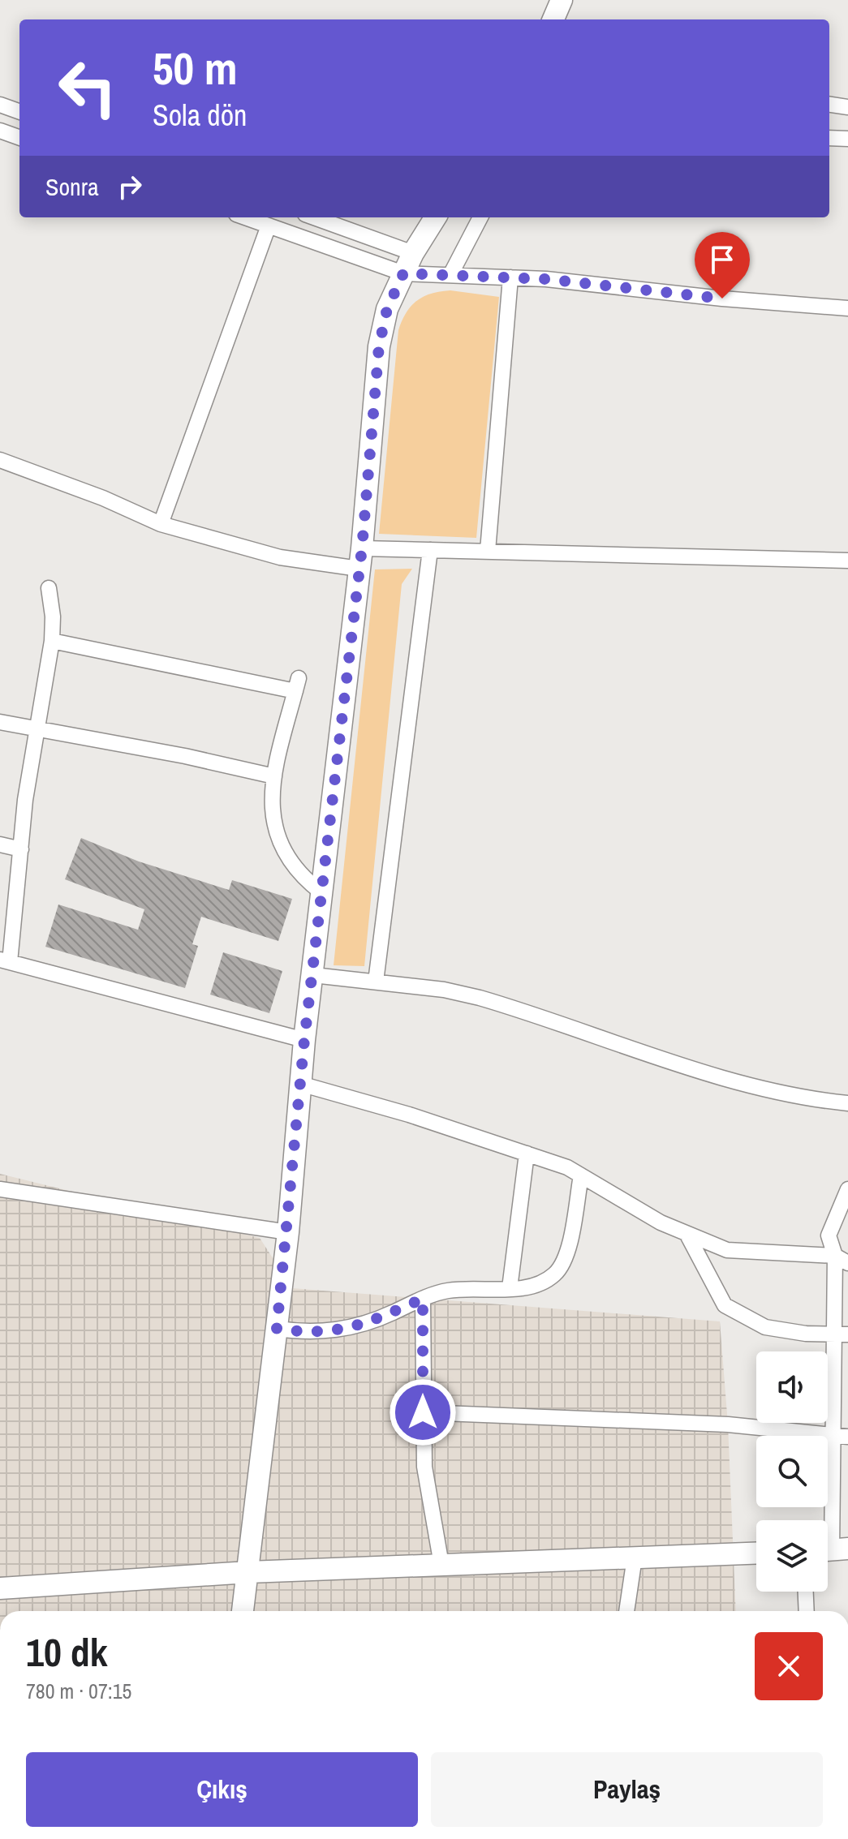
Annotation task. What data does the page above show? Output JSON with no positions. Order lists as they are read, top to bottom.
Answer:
{
  "page": {
    "turn": ["50 m", "Sola dön"],
    "then": "Sonra",
    "heading": ["10 dk", "780 m · 07:15"],
    "buttons": ["Çıkış", "Paylaş"]
  }
}
